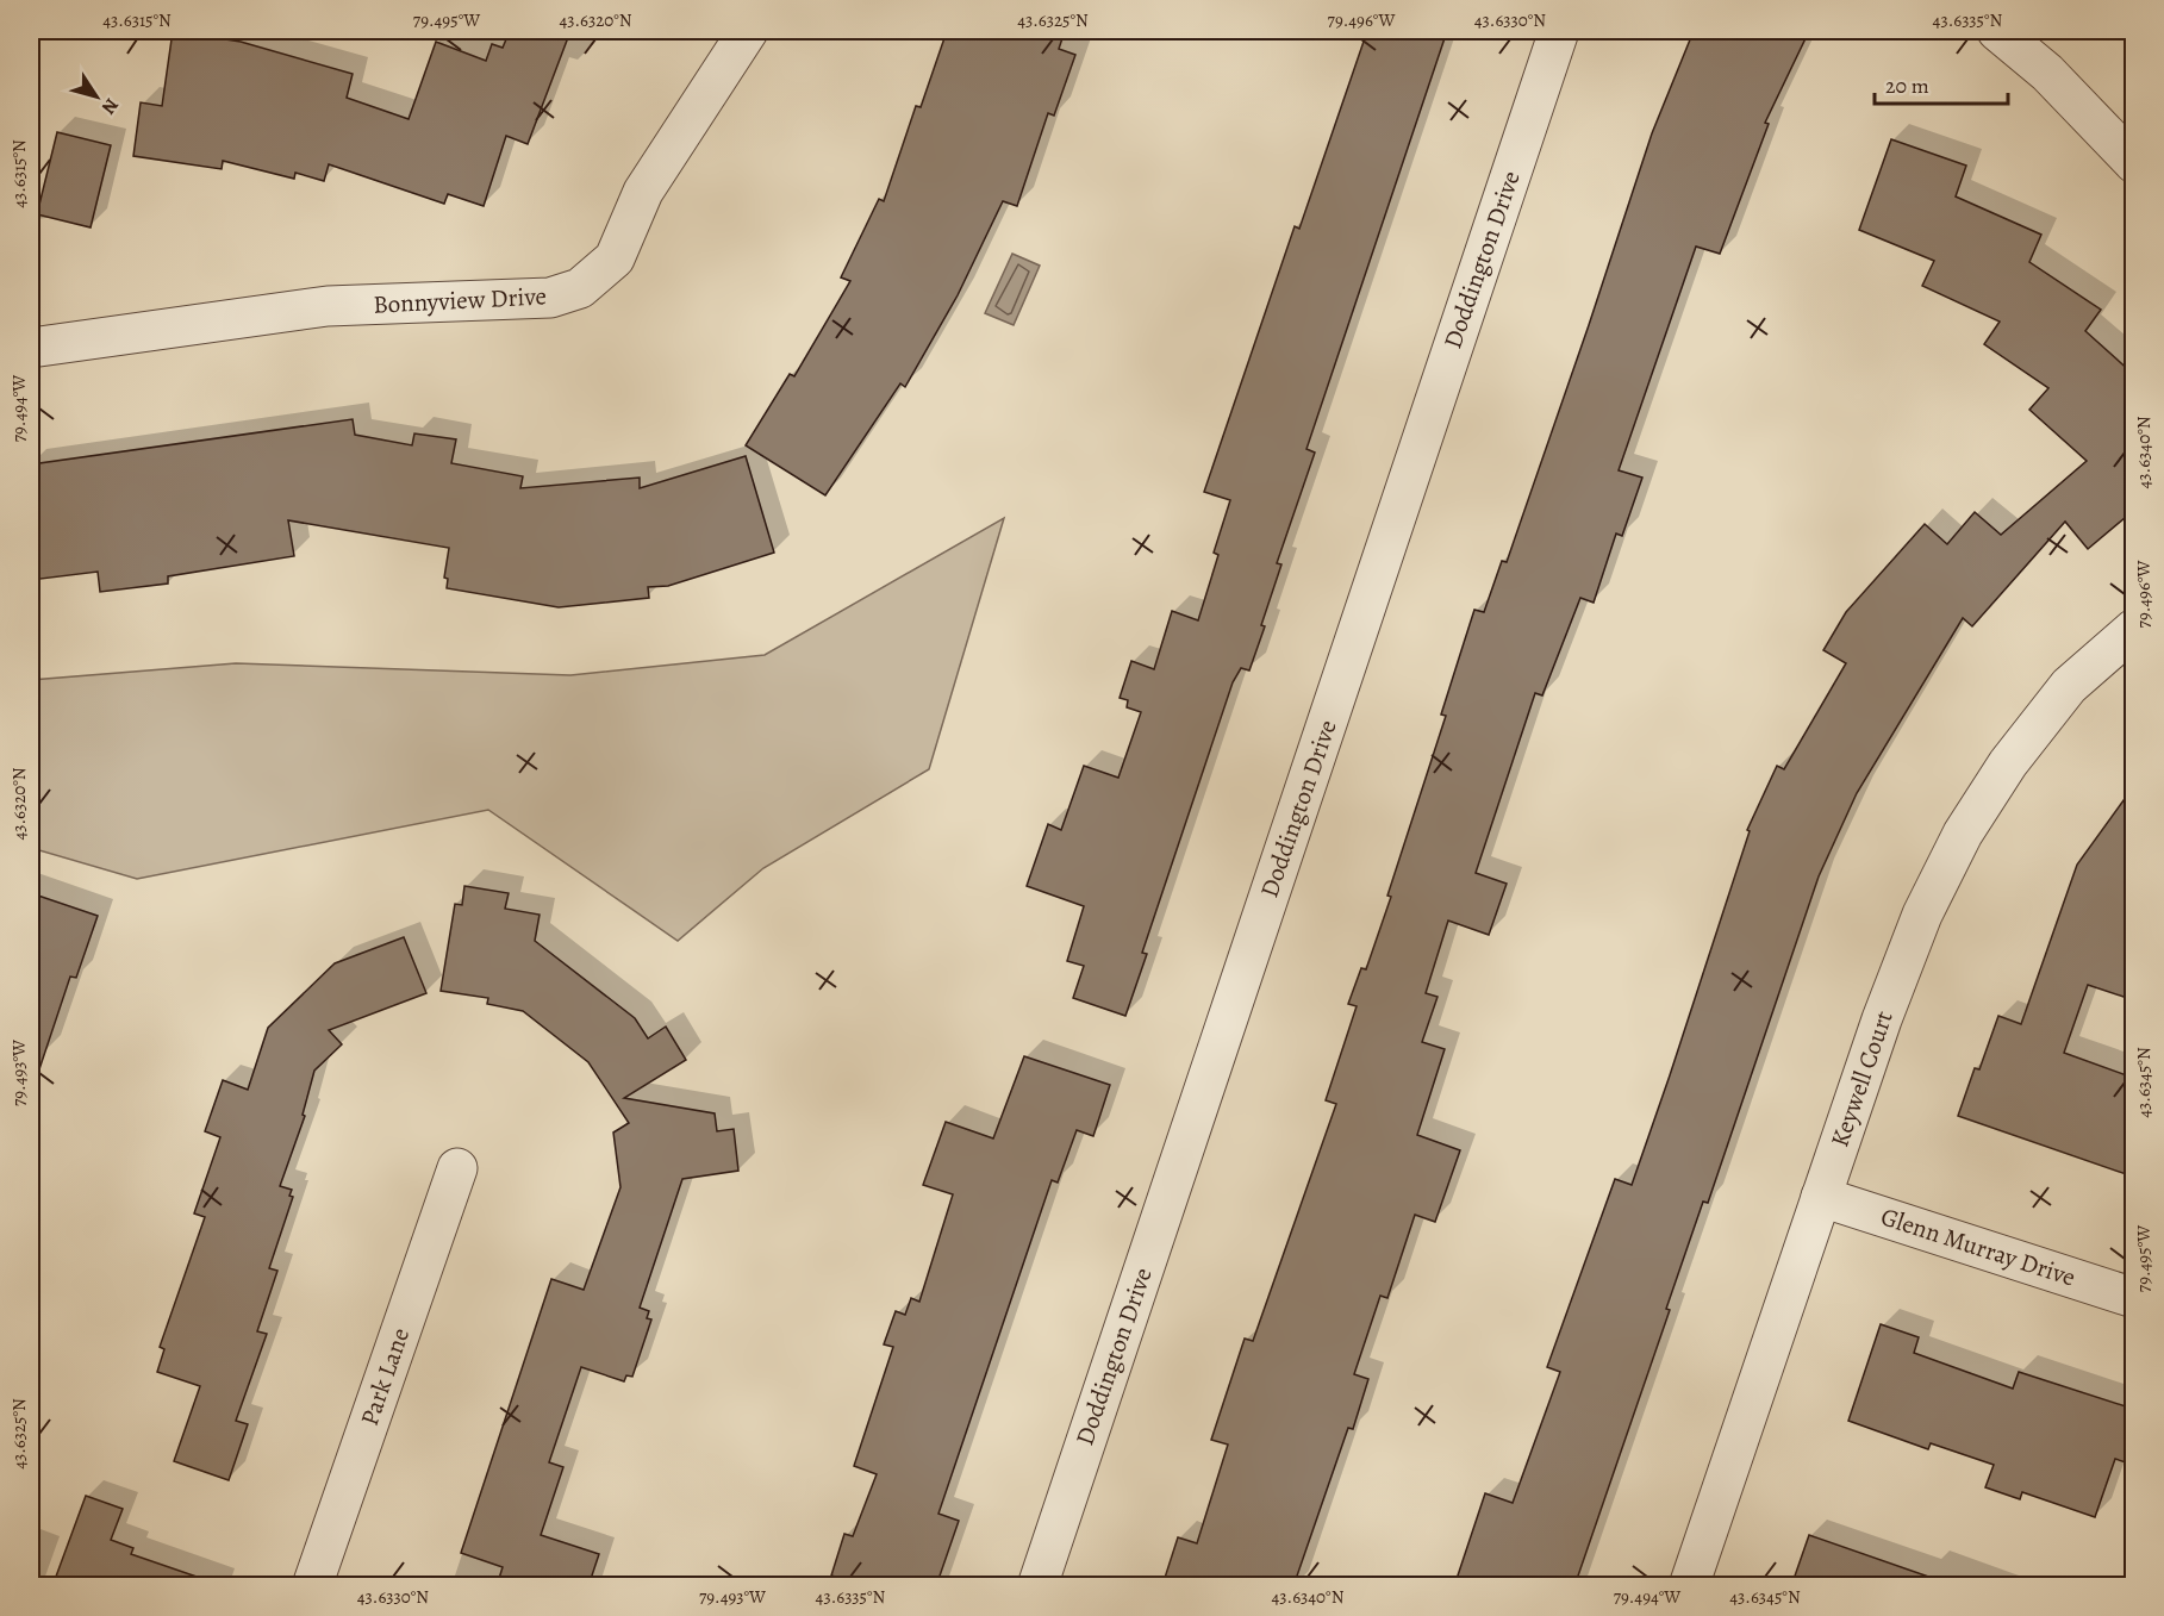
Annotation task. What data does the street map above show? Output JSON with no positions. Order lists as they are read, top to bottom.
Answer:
{
  "streets": {
    "street": [
      "Doddington Drive",
      "Bonnyview Drive",
      "Keywell Court",
      "Glenn Murray Drive",
      "Park Lane"
    ]
  },
  "crossings": [
    ["Keywell Court", "Glenn Murray Drive"]
  ],
  "scale_bar": "20 m",
  "north": "bottom right",
  "coordinates": [
    "43.6315°N",
    "79.495°W",
    "43.6320°N",
    "43.6325°N",
    "79.496°W",
    "43.6330°N",
    "43.6335°N",
    "79.494°W",
    "43.6340°N",
    "79.493°W",
    "43.6345°N"
  ]
}
